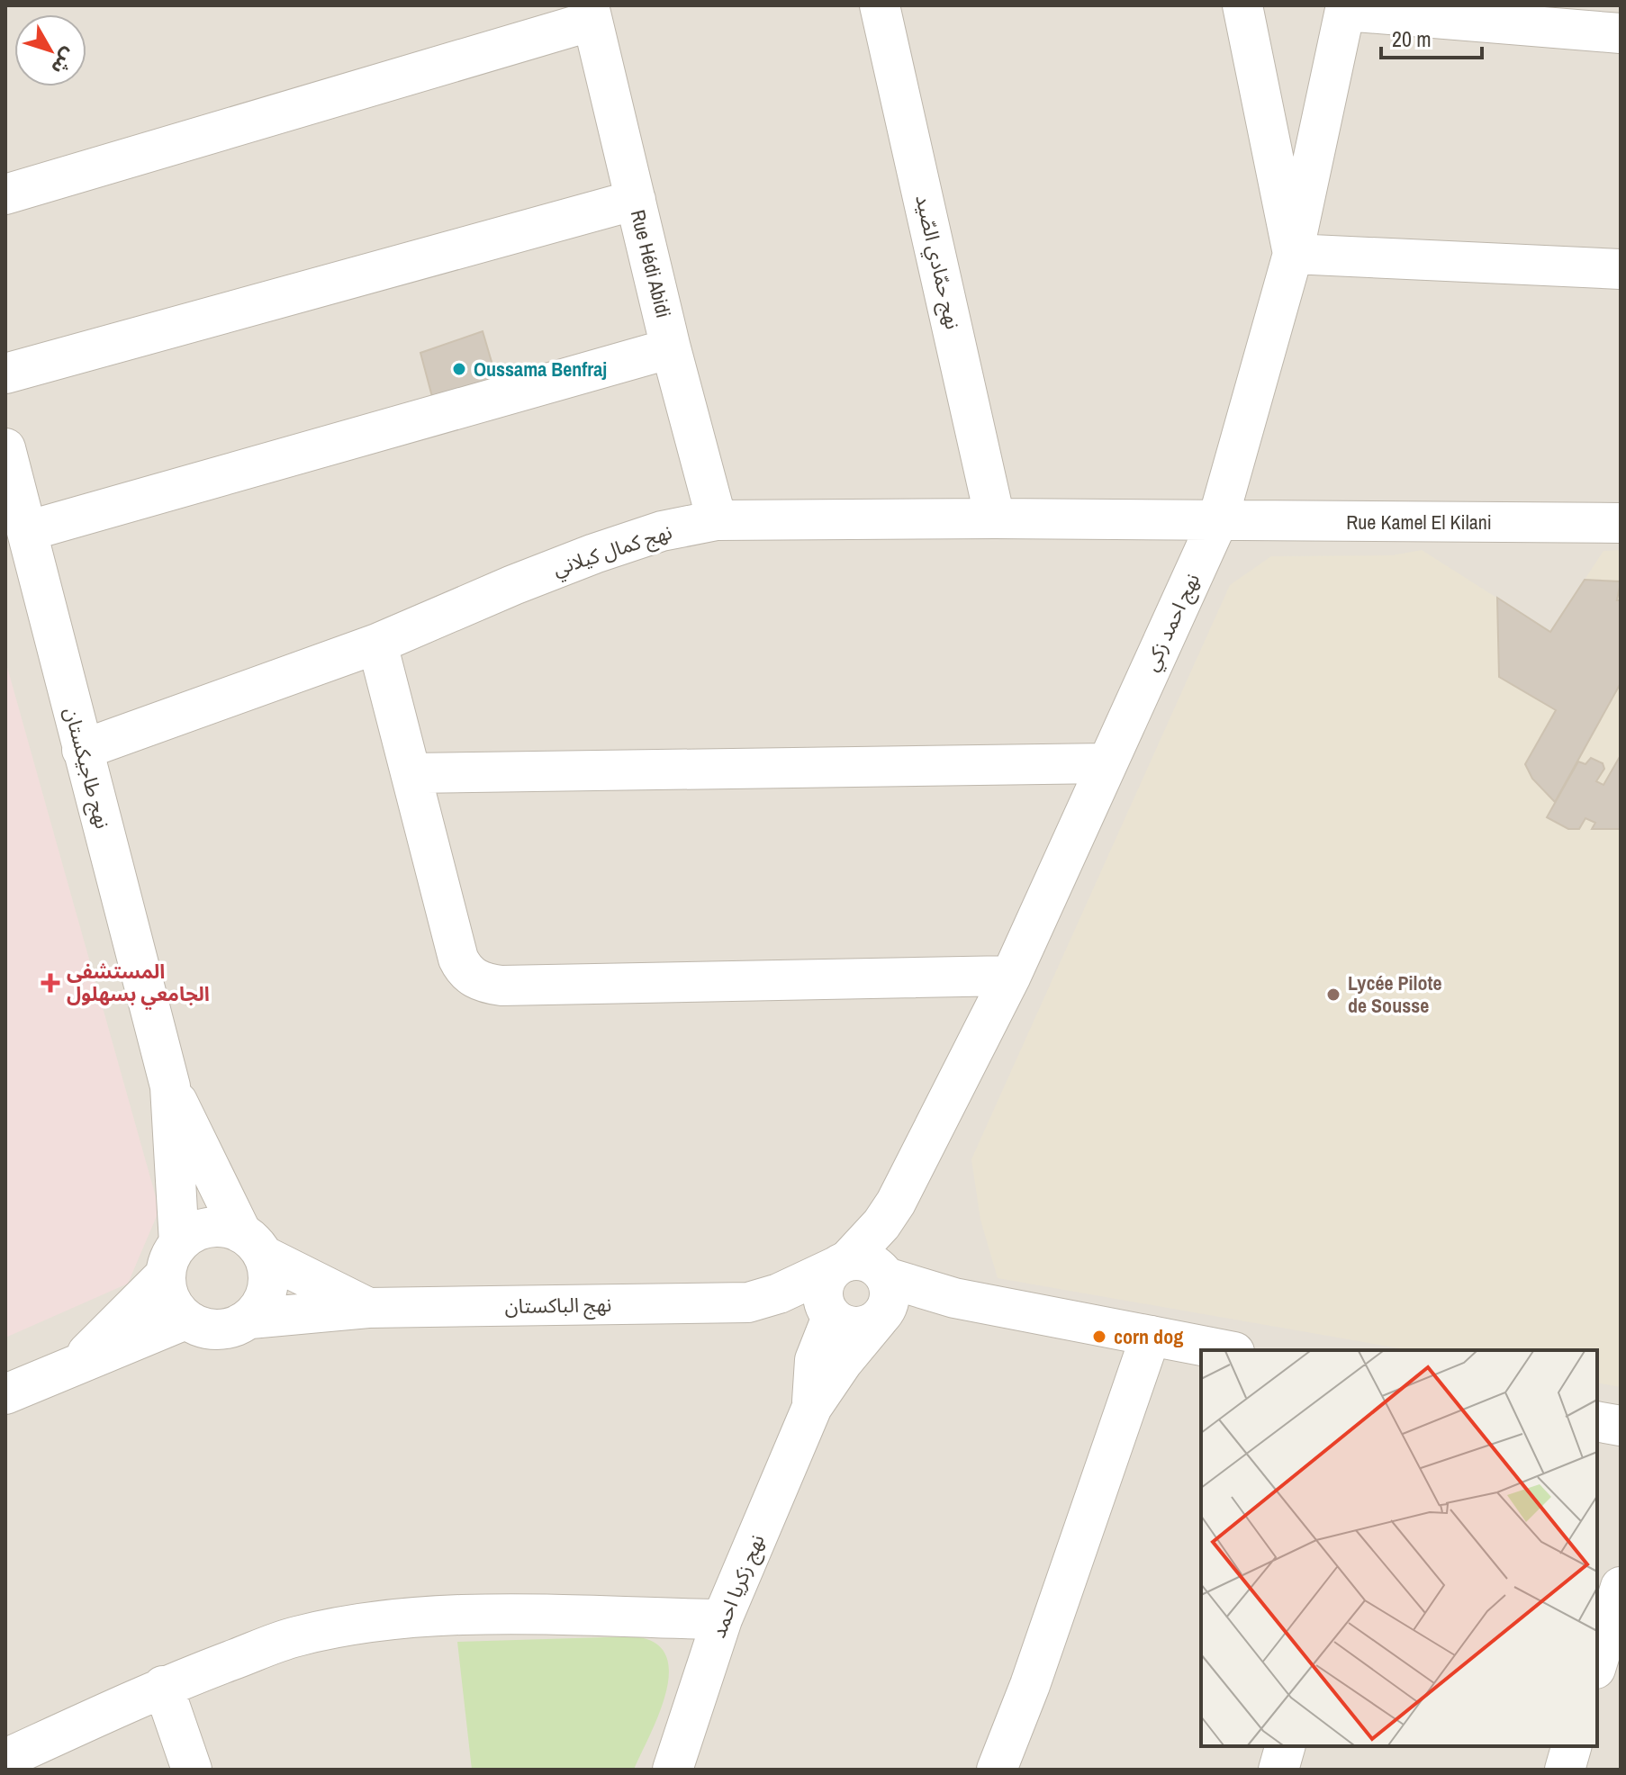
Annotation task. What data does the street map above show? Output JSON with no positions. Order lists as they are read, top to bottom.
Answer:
{
  "streets": {
    "street": [
      "نهج حمّادي الصّيد",
      "Rue Hédi Abidi",
      "Rue Kamel El Kilani",
      "نهج كمال كيلاني",
      "نهج احمد زكي",
      "نهج طاجيكستان",
      "نهج الباكستان",
      "نهج زكريا احمد"
    ]
  },
  "crossings": [
    ["نهج حمّادي الصّيد", "نهج كمال كيلاني"],
    ["Rue Hédi Abidi", "نهج كمال كيلاني"],
    ["Rue Kamel El Kilani", "نهج كمال كيلاني"],
    ["Rue Kamel El Kilani", "نهج احمد زكي"],
    ["نهج كمال كيلاني", "نهج احمد زكي"],
    ["نهج كمال كيلاني", "نهج طاجيكستان"],
    ["نهج احمد زكي", "نهج الباكستان"],
    ["نهج احمد زكي", "نهج زكريا احمد"],
    ["نهج الباكستان", "نهج زكريا احمد"]
  ],
  "places": {
    "other": ["Oussama Benfraj", "Lycée Pilote de Sousse", "corn dog"],
    "health": ["المستشفى الجامعي بسهلول"]
  },
  "scale_bar": "20 m",
  "north": "bottom right"
}
